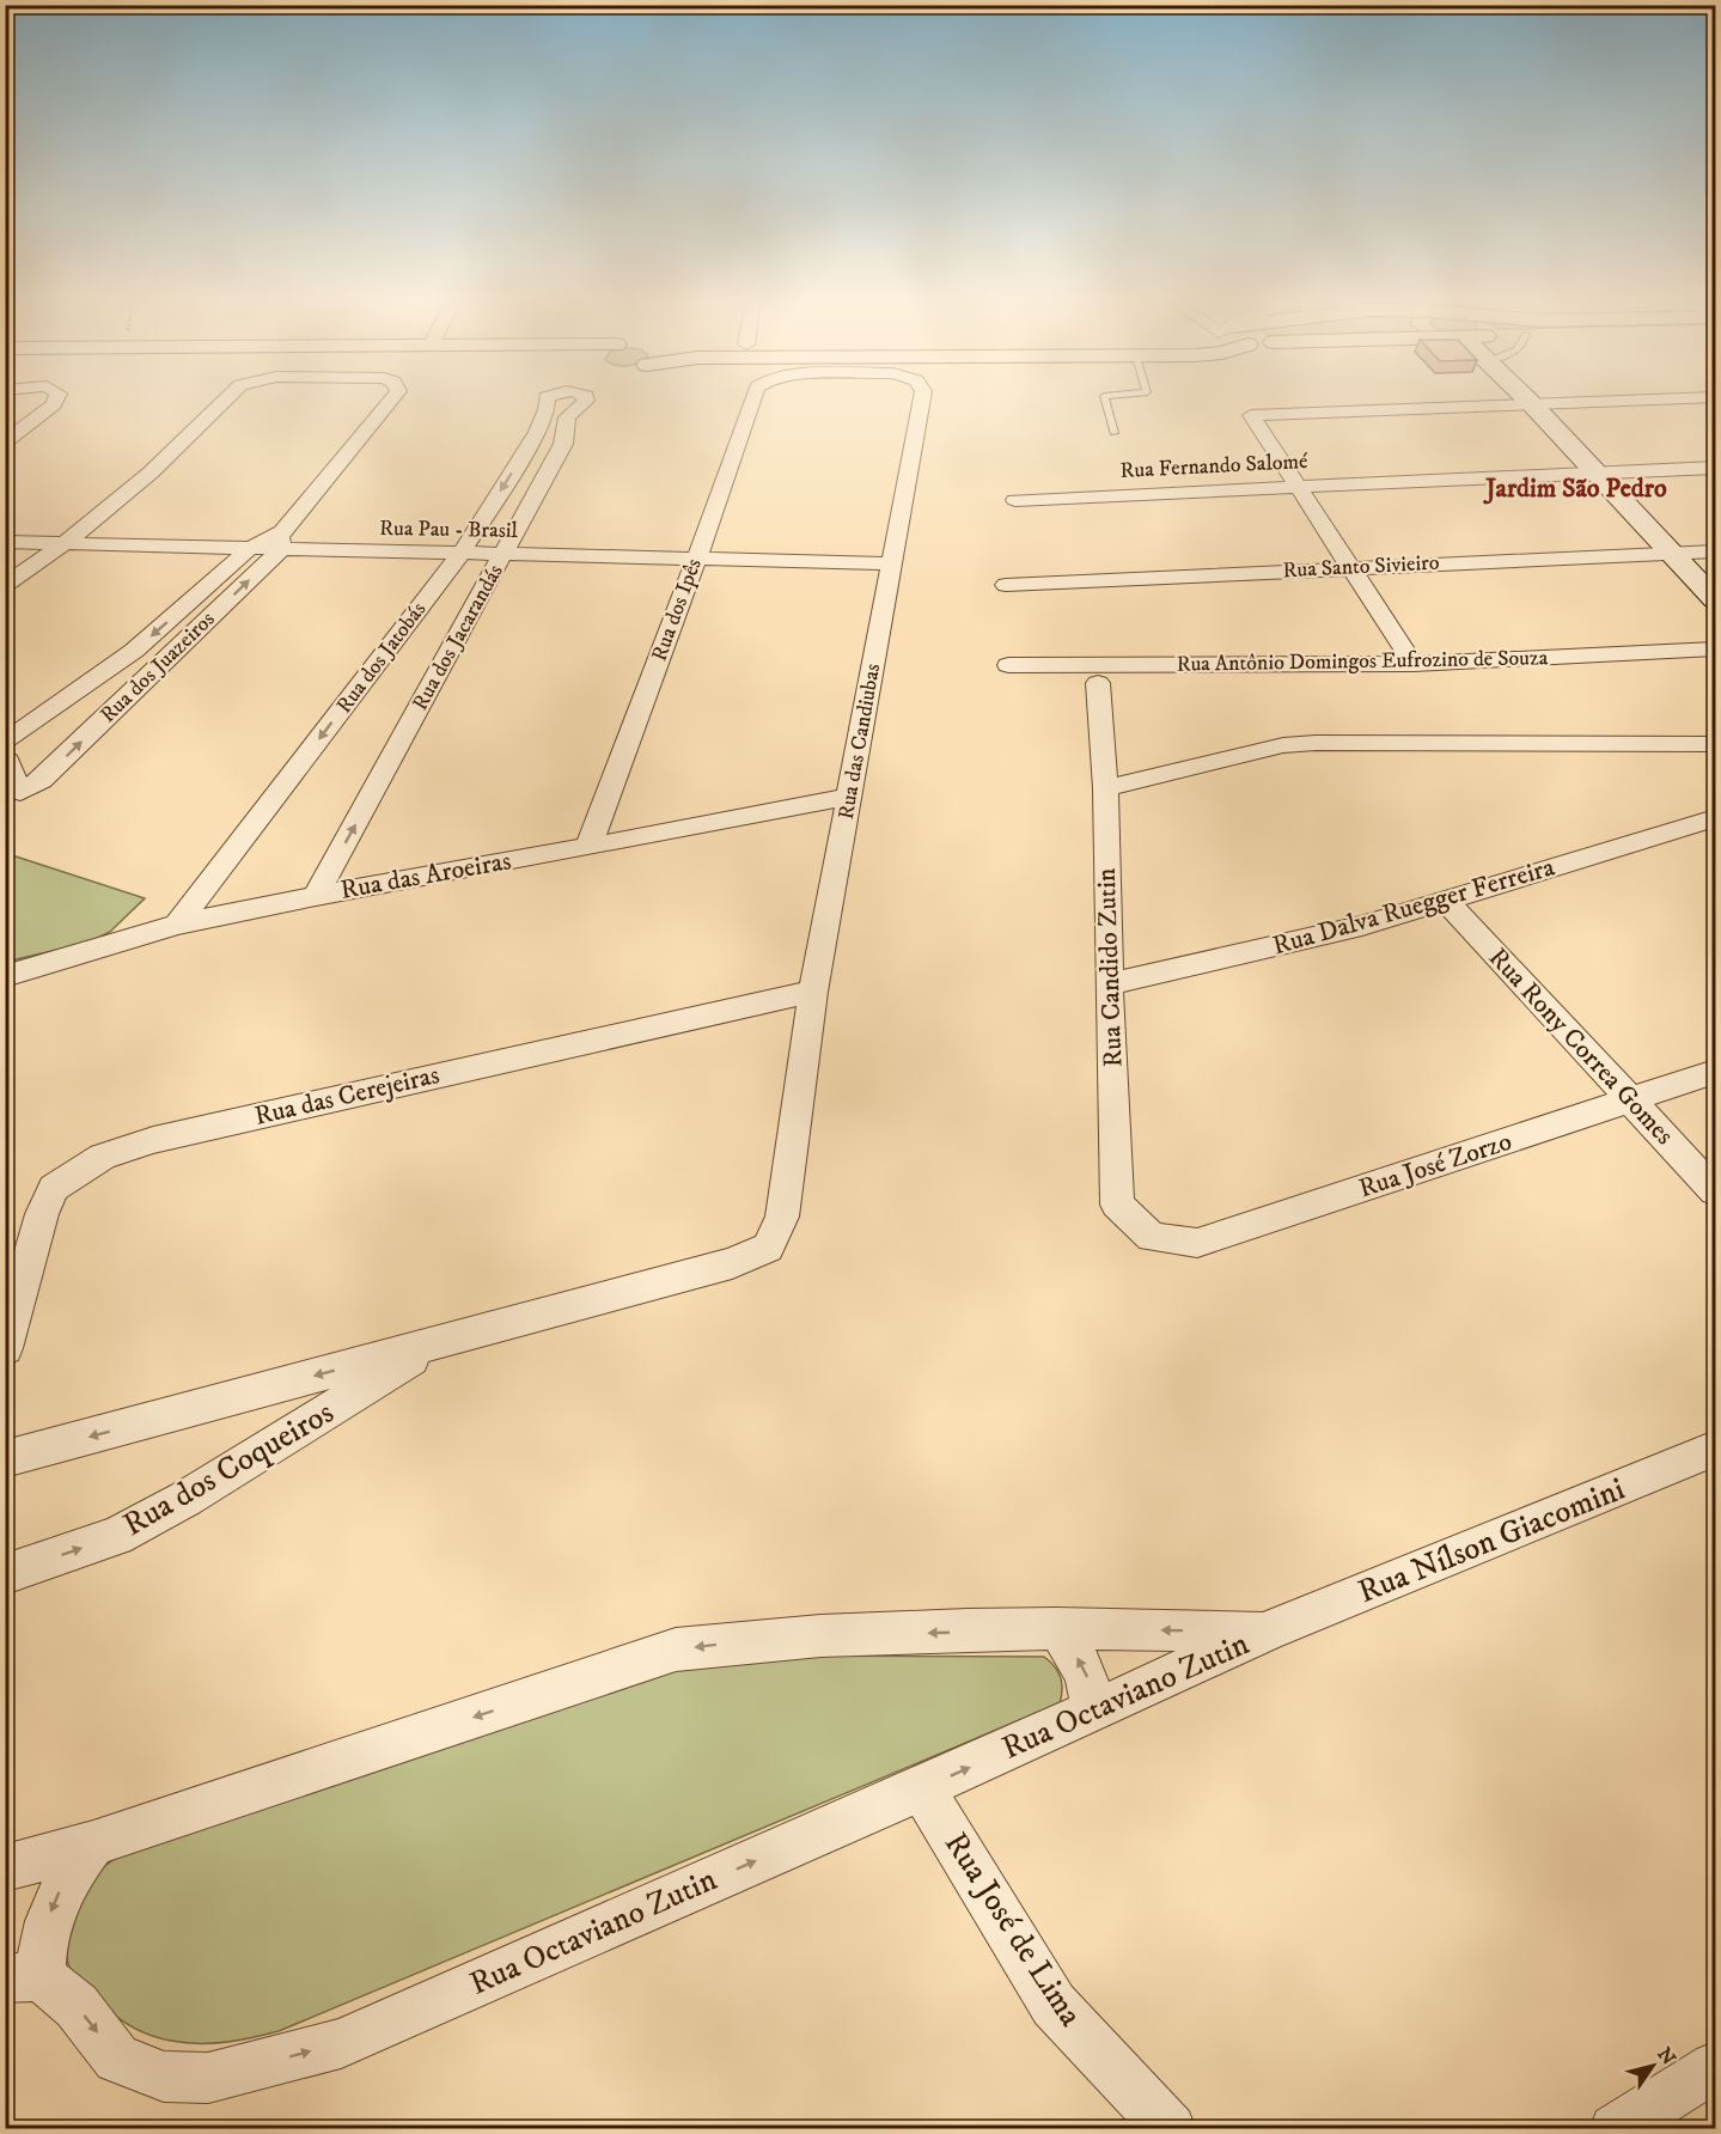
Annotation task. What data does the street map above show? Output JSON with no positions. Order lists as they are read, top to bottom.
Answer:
{
  "streets": {
    "street": [
      "Rua Fernando Salomé",
      "Rua Pau - Brasil",
      "Rua Santo Sivieiro",
      "Rua dos Ipês",
      "Rua dos Jacarandás",
      "Rua dos Jatobás",
      "Rua Antônio Domingos Eufrozino de Souza",
      "Rua dos Juazeiros",
      "Rua das Candiubas",
      "Rua das Aroeiras",
      "Rua Dalva Ruegger Ferreira",
      "Rua Candido Zutin",
      "Rua Rony Correa Gomes",
      "Rua das Cerejeiras",
      "Rua José Zorzo",
      "Rua dos Coqueiros",
      "Rua Nílson Giacomini",
      "Rua Octaviano Zutin",
      "Rua José de Lima"
    ]
  },
  "crossings": [
    ["Rua Pau - Brasil", "Rua dos Ipês"],
    ["Rua Pau - Brasil", "Rua dos Jacarandás"],
    ["Rua Pau - Brasil", "Rua dos Jatobás"],
    ["Rua Pau - Brasil", "Rua dos Juazeiros"],
    ["Rua Pau - Brasil", "Rua das Candiubas"],
    ["Rua dos Ipês", "Rua das Aroeiras"],
    ["Rua dos Jacarandás", "Rua das Aroeiras"],
    ["Rua dos Jatobás", "Rua das Aroeiras"],
    ["Rua das Candiubas", "Rua das Aroeiras"],
    ["Rua das Candiubas", "Rua das Cerejeiras"],
    ["Rua das Candiubas", "Rua dos Coqueiros"],
    ["Rua Dalva Ruegger Ferreira", "Rua Candido Zutin"],
    ["Rua Dalva Ruegger Ferreira", "Rua Rony Correa Gomes"],
    ["Rua Candido Zutin", "Rua José Zorzo"],
    ["Rua Rony Correa Gomes", "Rua José Zorzo"],
    ["Rua Nílson Giacomini", "Rua Octaviano Zutin"],
    ["Rua Octaviano Zutin", "Rua José de Lima"]
  ],
  "districts": ["Jardim São Pedro"],
  "north": "top right"
}
